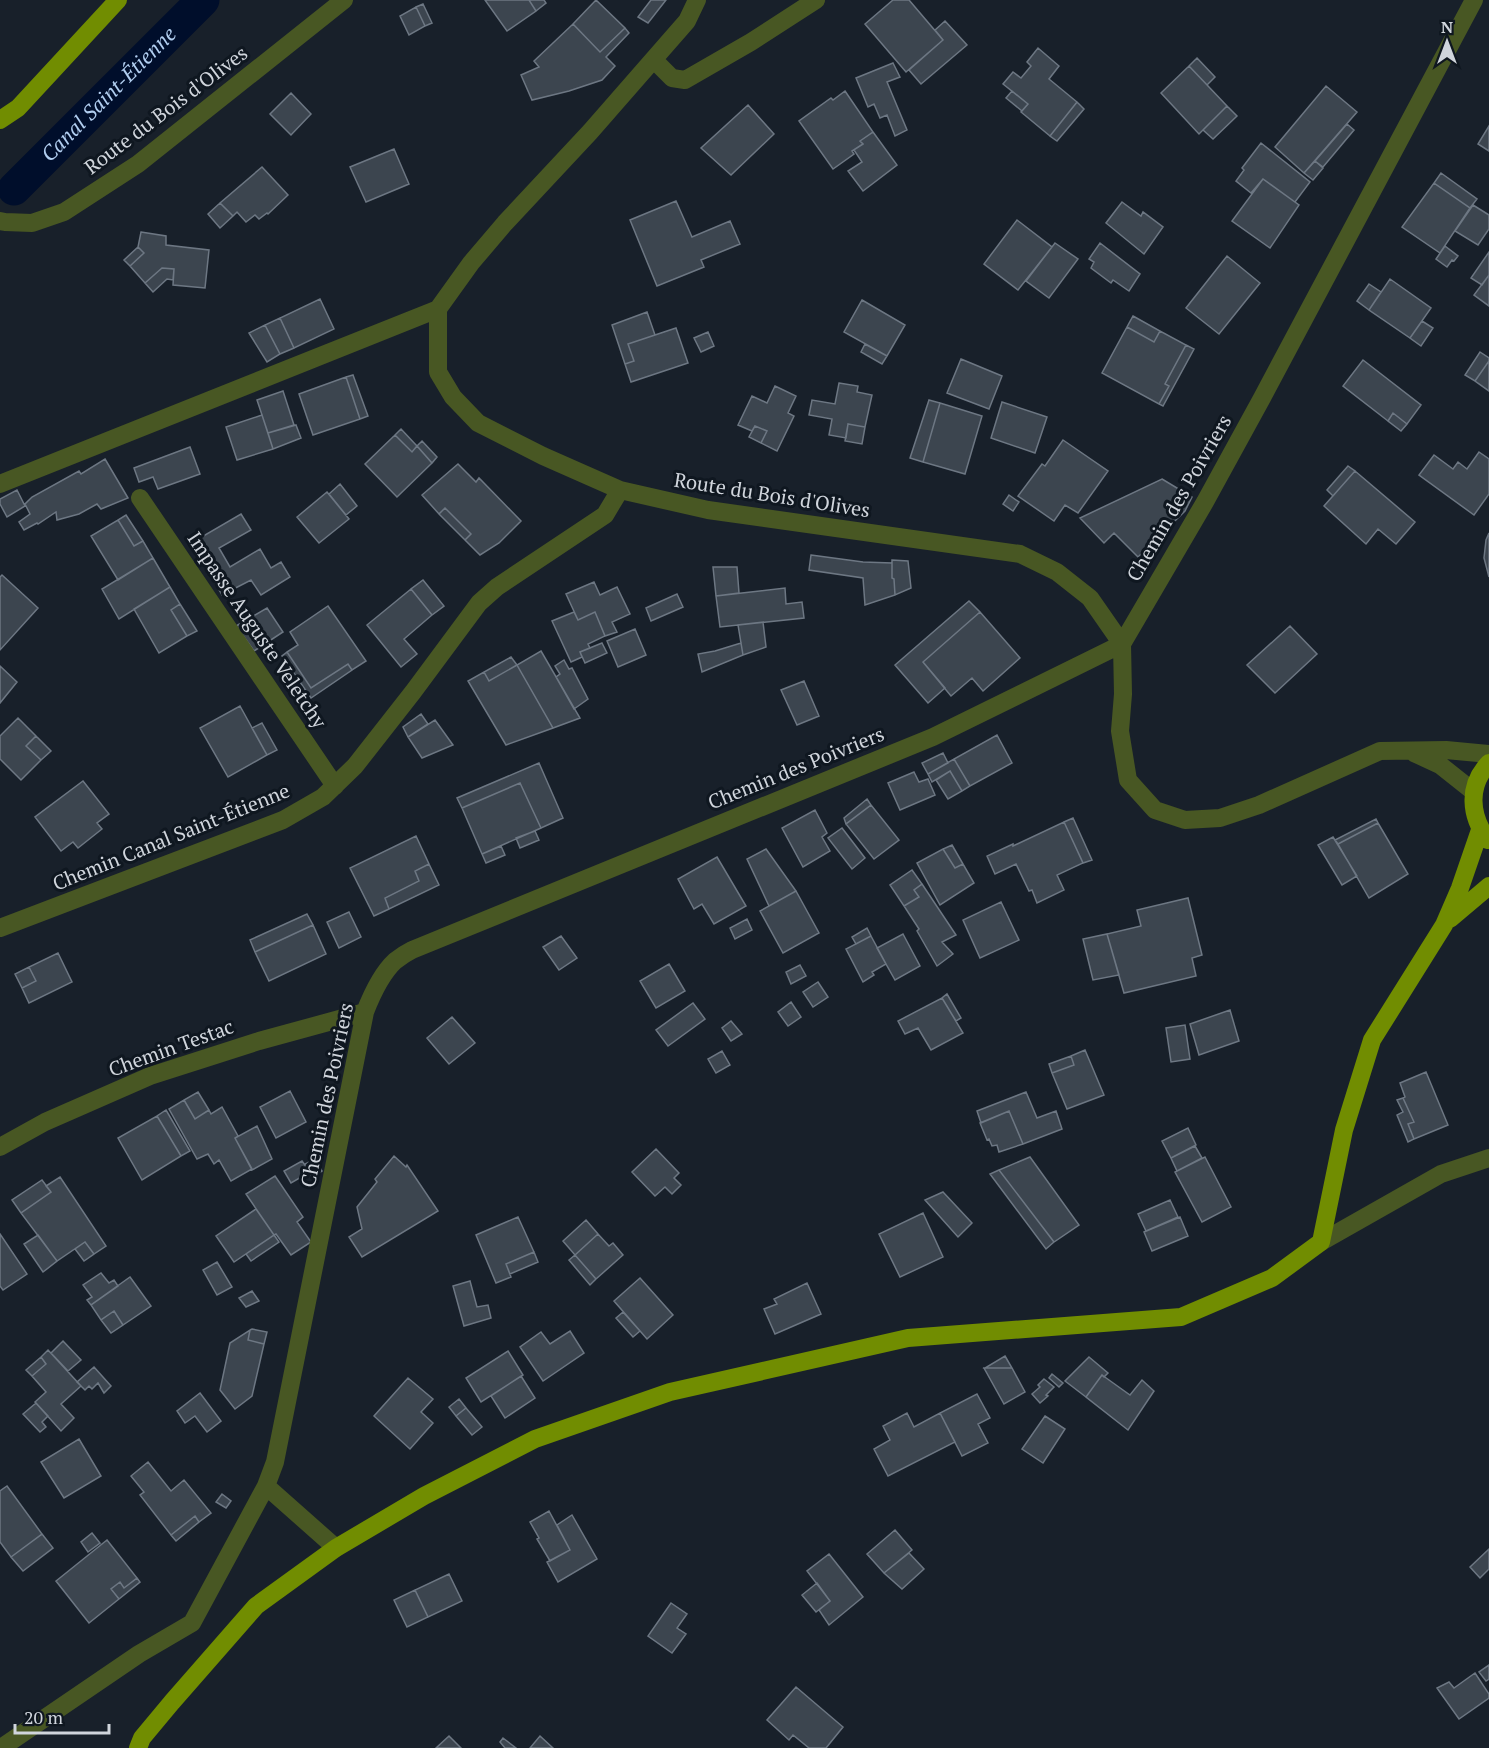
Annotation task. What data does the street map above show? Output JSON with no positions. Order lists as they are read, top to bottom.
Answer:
{
  "streets": {
    "street": [
      "Route du Bois d'Olives",
      "Chemin des Poivriers",
      "Impasse Auguste Veletchy",
      "Chemin Canal Saint-Étienne",
      "Chemin Testac"
    ]
  },
  "crossings": [
    ["Route du Bois d'Olives", "Chemin des Poivriers"],
    ["Route du Bois d'Olives", "Chemin Canal Saint-Étienne"],
    ["Chemin des Poivriers", "Chemin Testac"],
    ["Impasse Auguste Veletchy", "Chemin Canal Saint-Étienne"]
  ],
  "water": ["Canal Saint-Étienne"],
  "scale_bar": "20 m",
  "north": "top"
}
